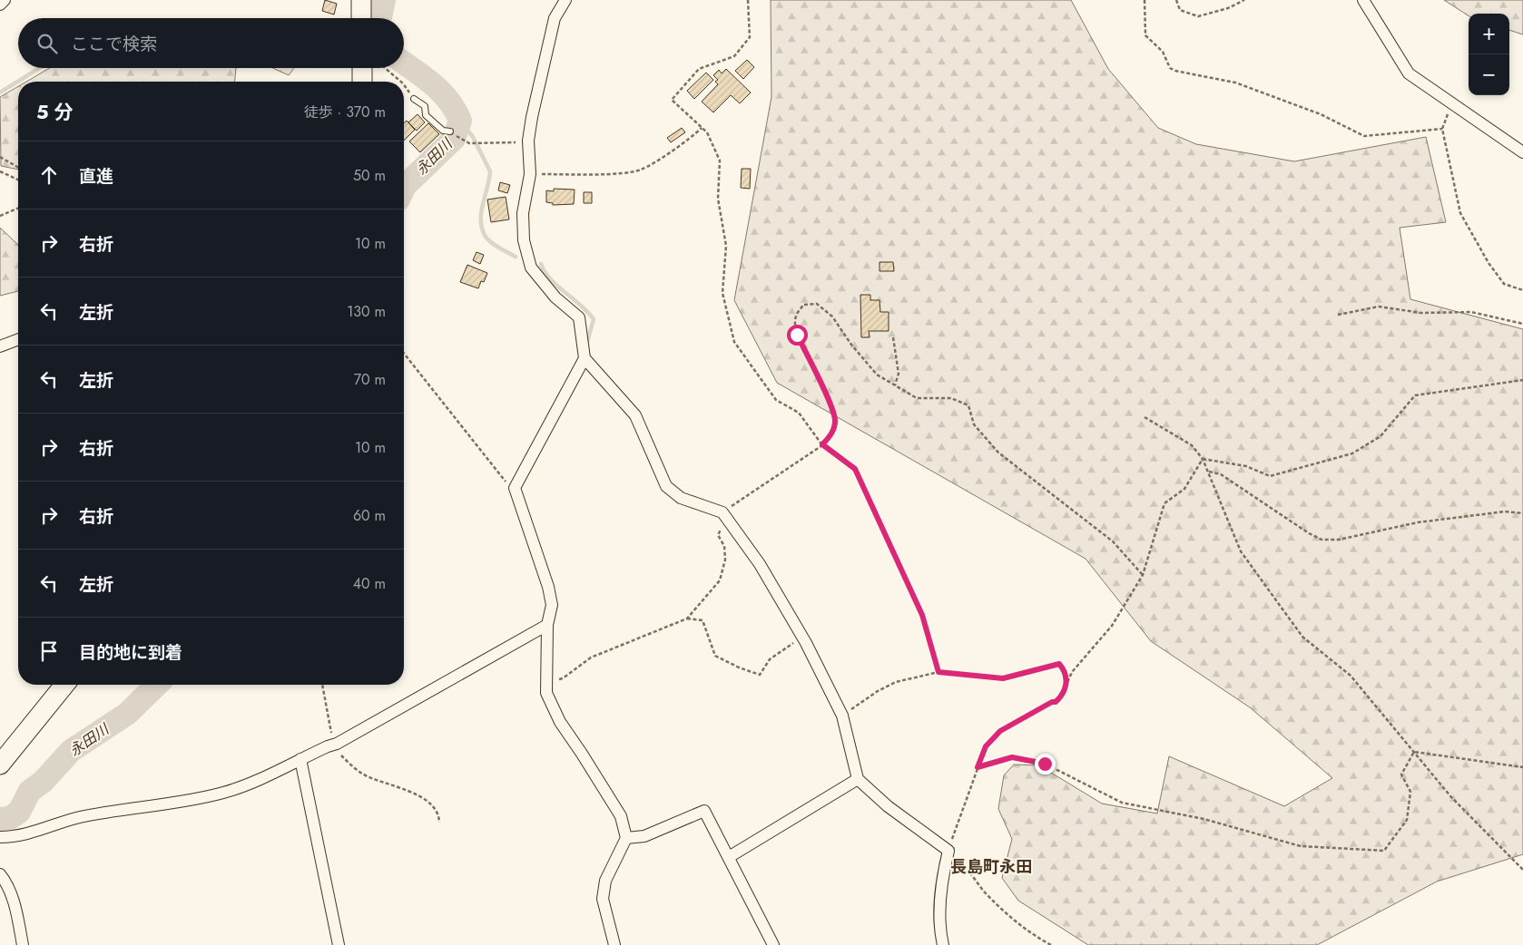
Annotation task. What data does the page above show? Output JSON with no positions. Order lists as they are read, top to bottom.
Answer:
{
  "districts": ["長島町永田"],
  "water": ["永田川"],
  "page": {
    "map_buttons": ["+", "−"],
    "search": "ここで検索",
    "heading": ["5 分", "徒歩 · 370 m"],
    "list": [
      ["直進", "50 m"],
      ["右折", "10 m"],
      ["左折", "130 m"],
      ["左折", "70 m"],
      ["右折", "10 m"],
      ["右折", "60 m"],
      ["左折", "40 m"],
      "目的地に到着"
    ]
  }
}
